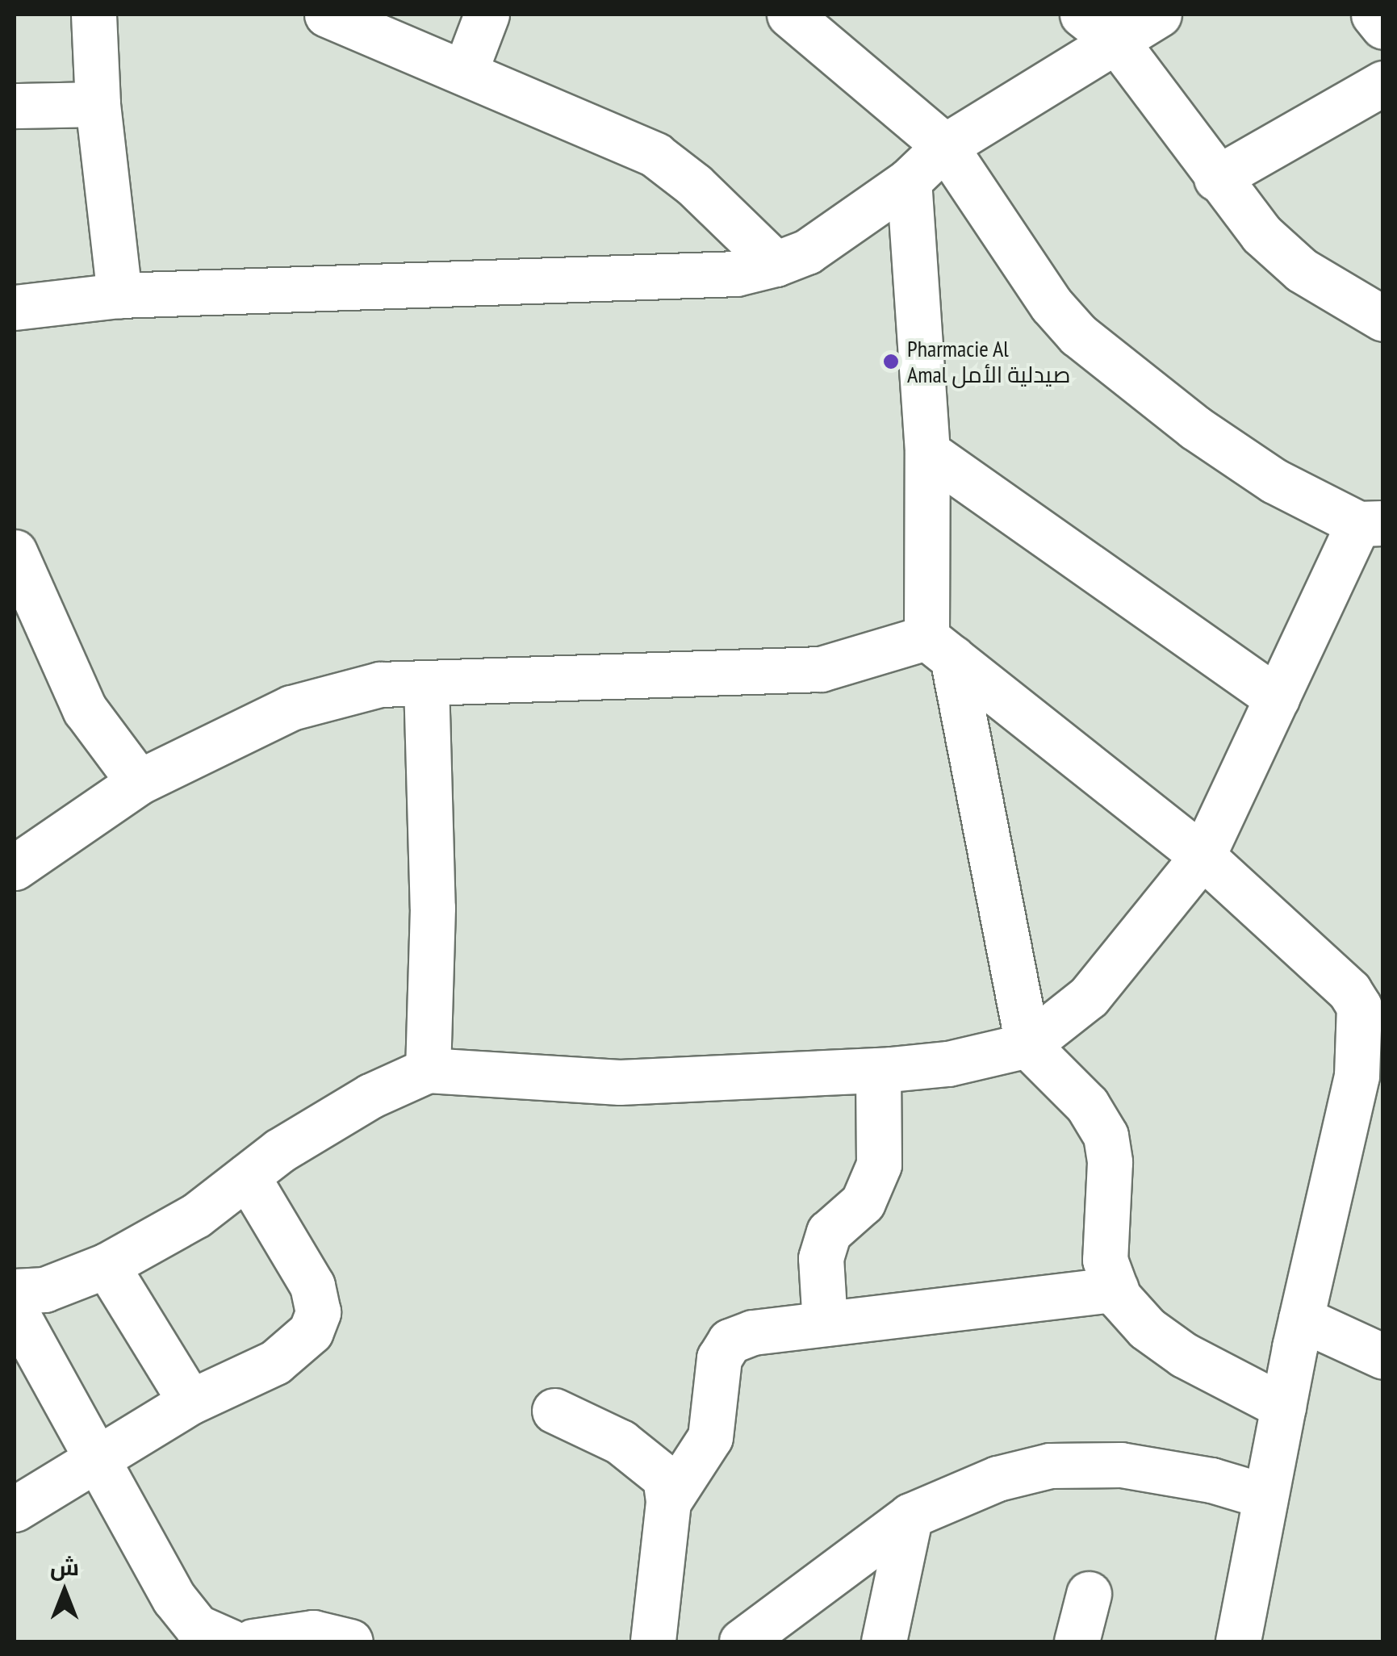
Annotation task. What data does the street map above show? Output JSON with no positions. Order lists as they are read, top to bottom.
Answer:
{
  "places": ["Pharmacie Al Amal صيدلية الأمل"],
  "north": "top"
}
